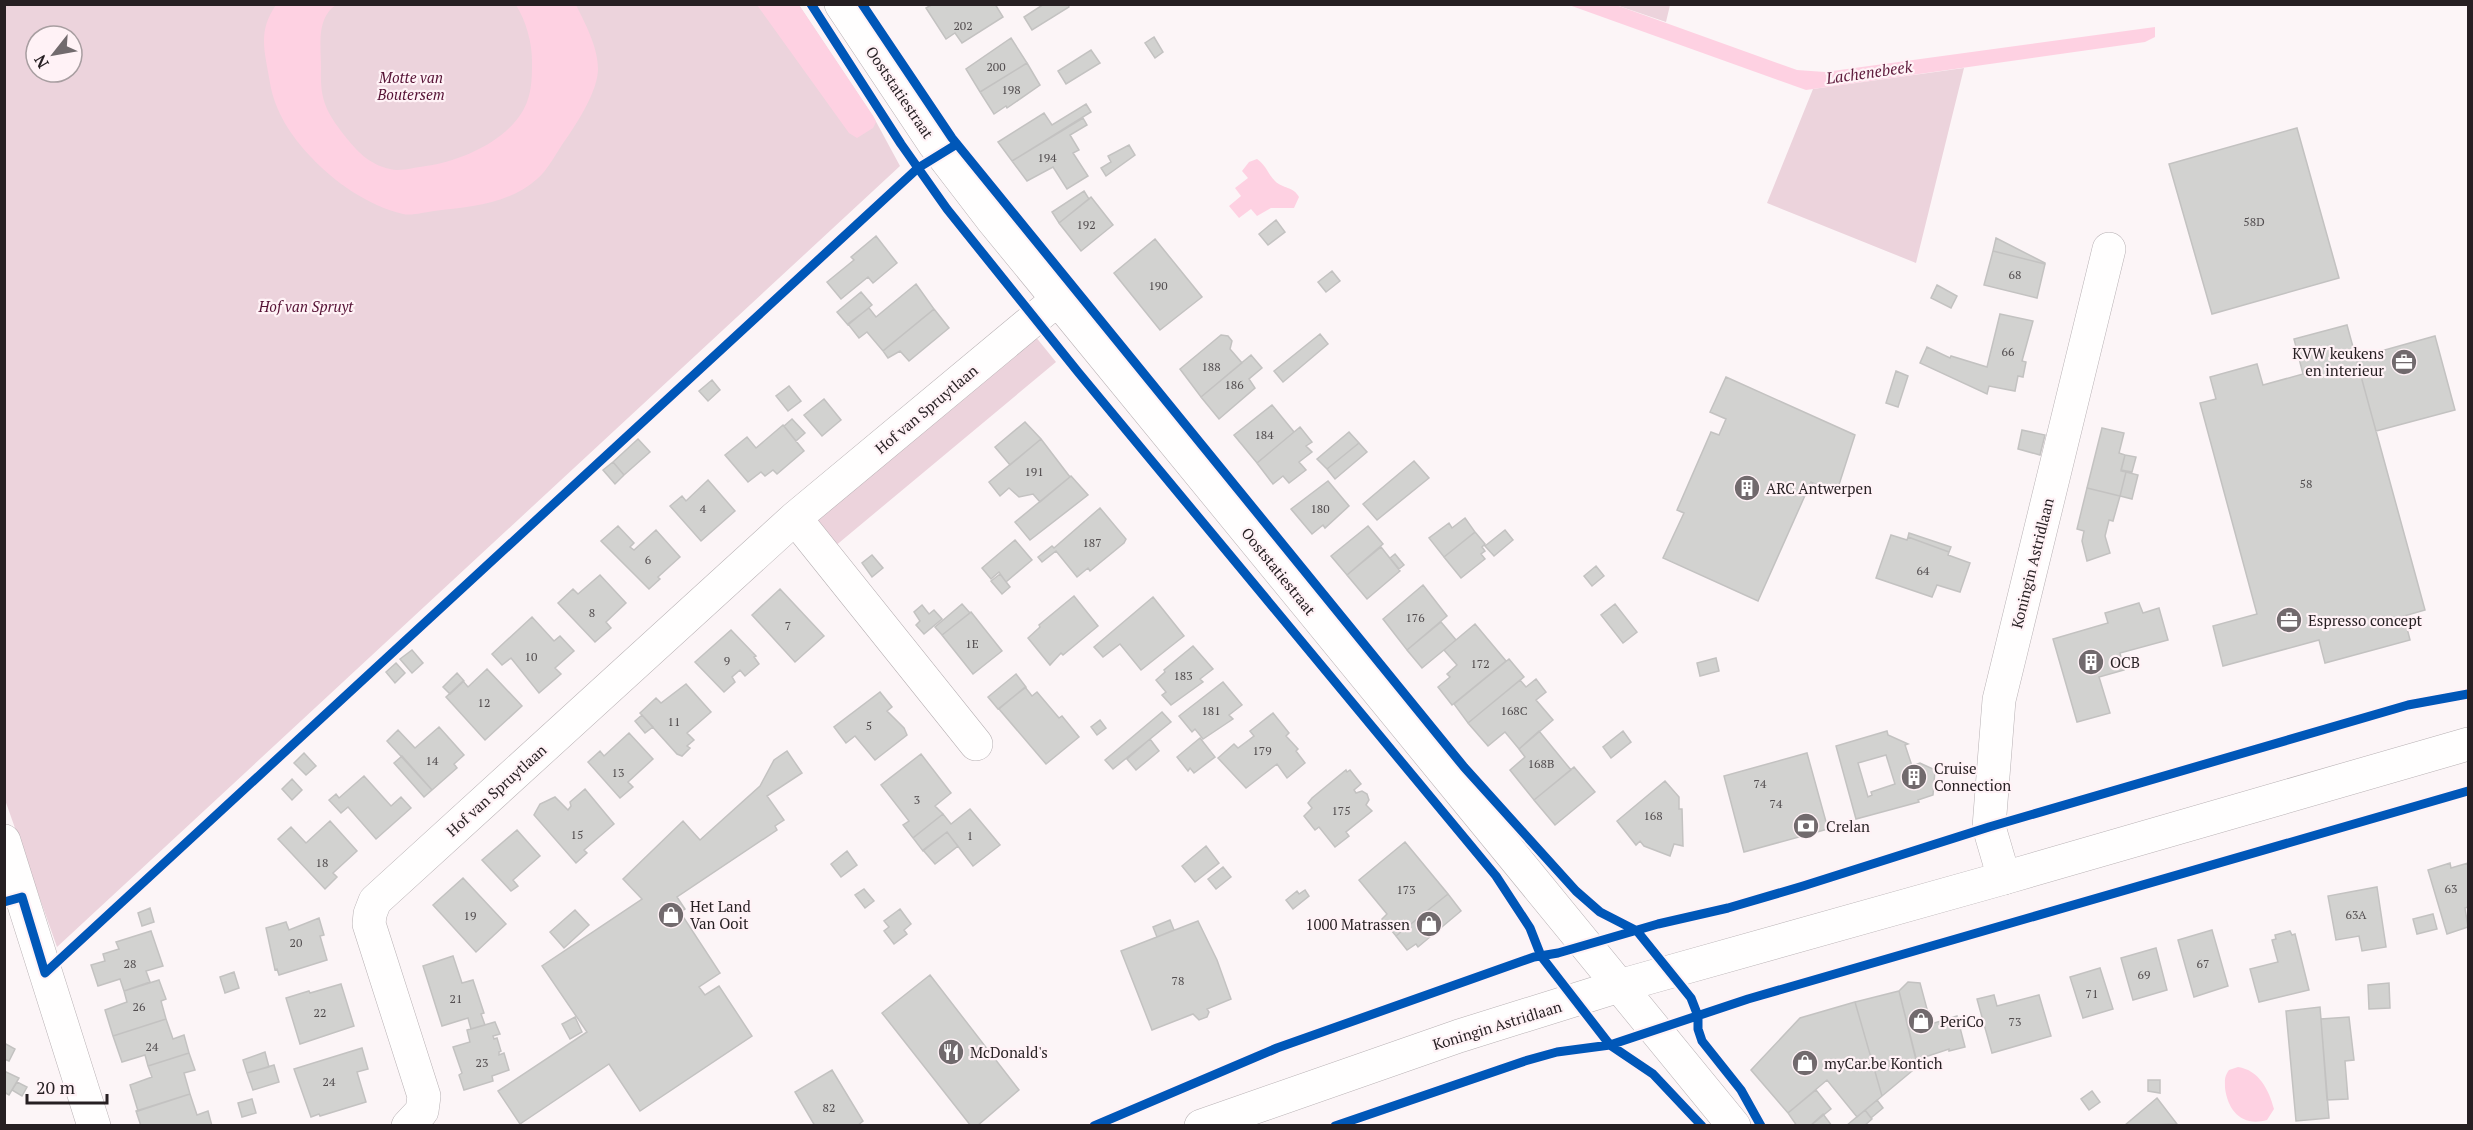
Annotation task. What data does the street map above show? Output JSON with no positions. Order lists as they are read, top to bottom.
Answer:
{
  "streets": {
    "street": ["Ooststatiestraat", "Hof van Spruytlaan", "Koningin Astridlaan"]
  },
  "crossings": [
    ["Ooststatiestraat", "Hof van Spruytlaan"],
    ["Ooststatiestraat", "Koningin Astridlaan"]
  ],
  "water": ["Lachenebeek"],
  "parks": ["Motte van Boutersem", "Hof van Spruyt"],
  "places": {
    "office": ["KVW keukens en interieur", "Espresso concept"],
    "building": ["ARC Antwerpen", "OCB", "Cruise Connection"],
    "bank": ["Crelan"],
    "shop": [
      "Het Land Van Ooit",
      "1000 Matrassen",
      "PeriCo",
      "myCar.be Kontich"
    ],
    "restaurant": ["McDonald's"]
  },
  "house_numbers": [
    "202",
    "200",
    "198",
    "194",
    "58D",
    "192",
    "68",
    "190",
    "66",
    "188",
    "186",
    "184",
    "191",
    "58",
    "4",
    "180",
    "187",
    "6",
    "64",
    "8",
    "176",
    "7",
    "1E",
    "10",
    "9",
    "172",
    "183",
    "12",
    "181",
    "168C",
    "11",
    "5",
    "179",
    "14",
    "168B",
    "13",
    "74",
    "3",
    "74",
    "175",
    "168",
    "15",
    "1",
    "18",
    "63",
    "173",
    "63A",
    "19",
    "20",
    "28",
    "67",
    "69",
    "78",
    "71",
    "21",
    "26",
    "22",
    "73",
    "24",
    "23",
    "24",
    "82"
  ],
  "scale_bar": "20 m",
  "north": "bottom left"
}
